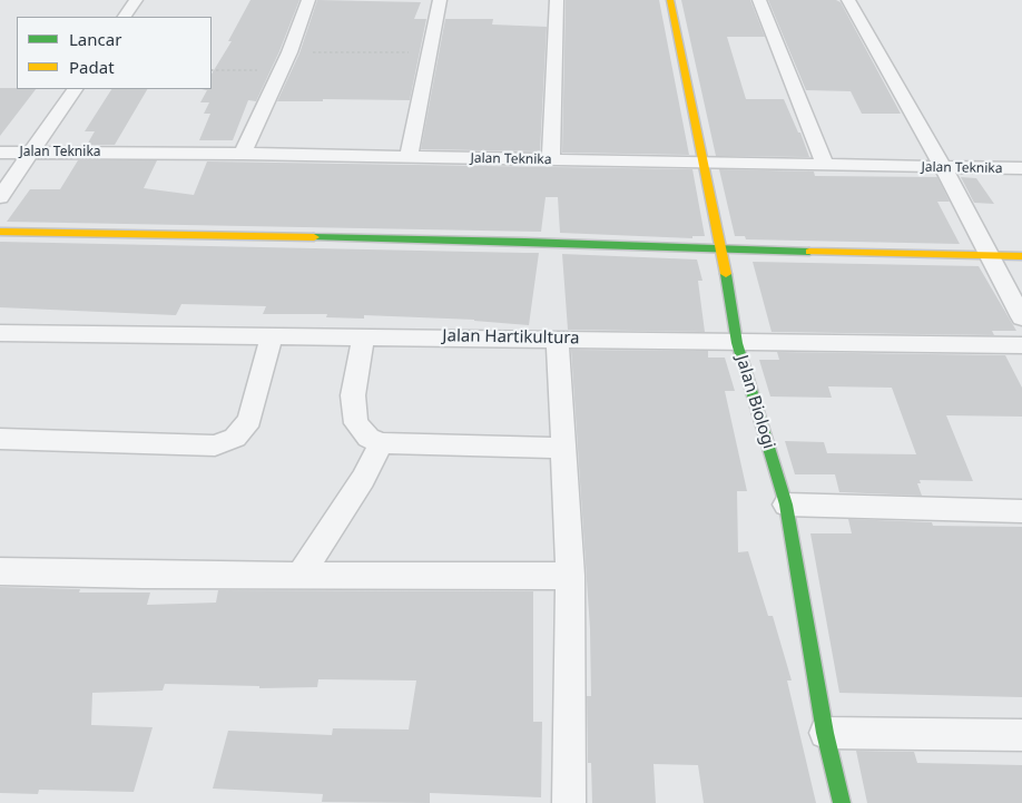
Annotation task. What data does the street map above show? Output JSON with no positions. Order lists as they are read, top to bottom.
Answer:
{
  "streets": {
    "street": ["Jalan Teknika", "Jalan Hartikultura", "Jalan Biologi"]
  },
  "crossings": [
    ["Jalan Teknika", "Jalan Biologi"],
    ["Jalan Hartikultura", "Jalan Biologi"]
  ],
  "legend": ["Lancar", "Padat"]
}
